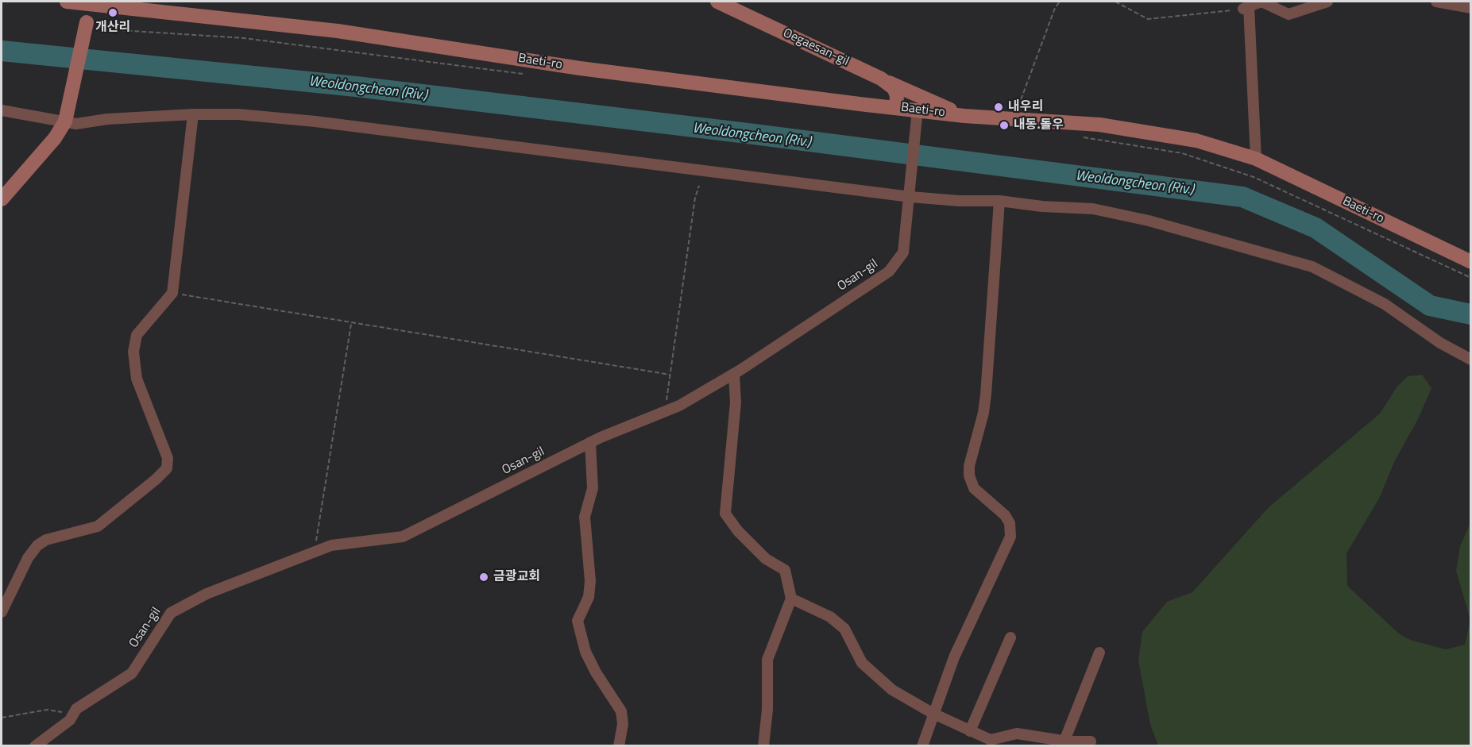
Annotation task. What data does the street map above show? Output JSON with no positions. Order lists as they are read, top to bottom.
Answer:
{
  "streets": {
    "main road": ["Oegaesan-gil", "Baeti-ro"],
    "street": ["Osan-gil"]
  },
  "crossings": [
    ["Oegaesan-gil", "Baeti-ro"],
    ["Baeti-ro", "Osan-gil"]
  ],
  "water": ["Weoldongcheon (Riv.)"],
  "places": [
    "개산리",
    "내우리",
    "내동.돌우",
    "금광교회"
  ]
}
